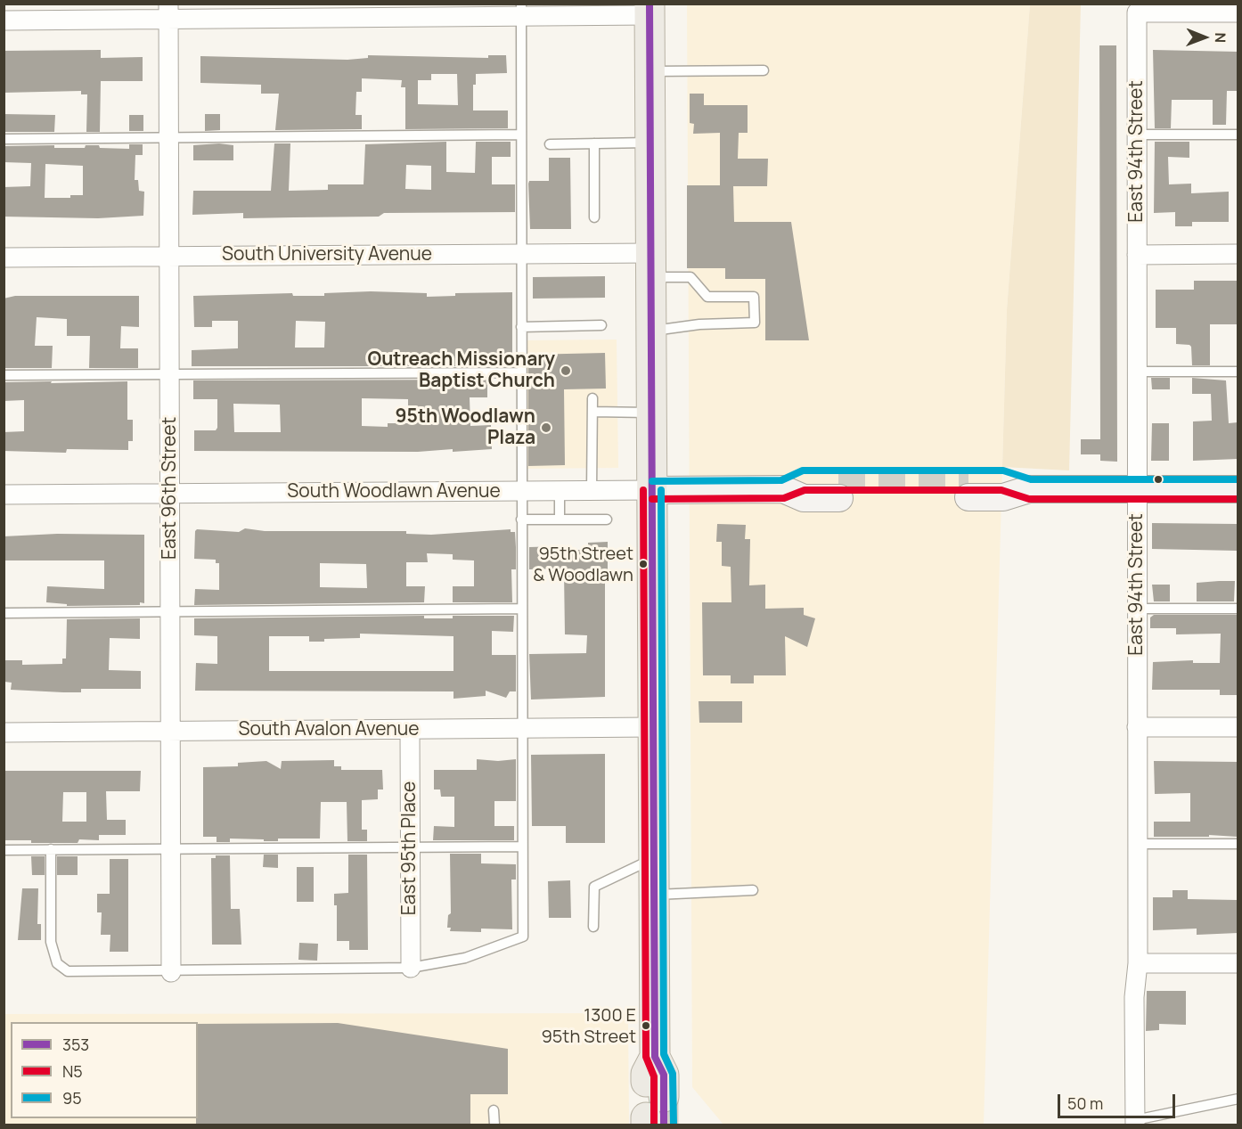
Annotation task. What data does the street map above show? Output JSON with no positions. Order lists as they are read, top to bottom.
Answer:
{
  "streets": {
    "street": [
      "East 94th Street",
      "South University Avenue",
      "East 96th Street",
      "South Woodlawn Avenue",
      "South Avalon Avenue",
      "East 95th Place"
    ]
  },
  "crossings": [
    ["South University Avenue", "East 96th Street"],
    ["East 96th Street", "South Woodlawn Avenue"],
    ["East 96th Street", "South Avalon Avenue"],
    ["South Avalon Avenue", "East 95th Place"]
  ],
  "places": [
    "Outreach Missionary Baptist Church",
    "95th Woodlawn Plaza",
    "95th Street & Woodlawn",
    "1300 E 95th Street"
  ],
  "lines": ["transit line 353", "transit line 95", "transit line N5"],
  "legend": ["353", "N5", "95"],
  "scale_bar": "50 m",
  "north": "right"
}
